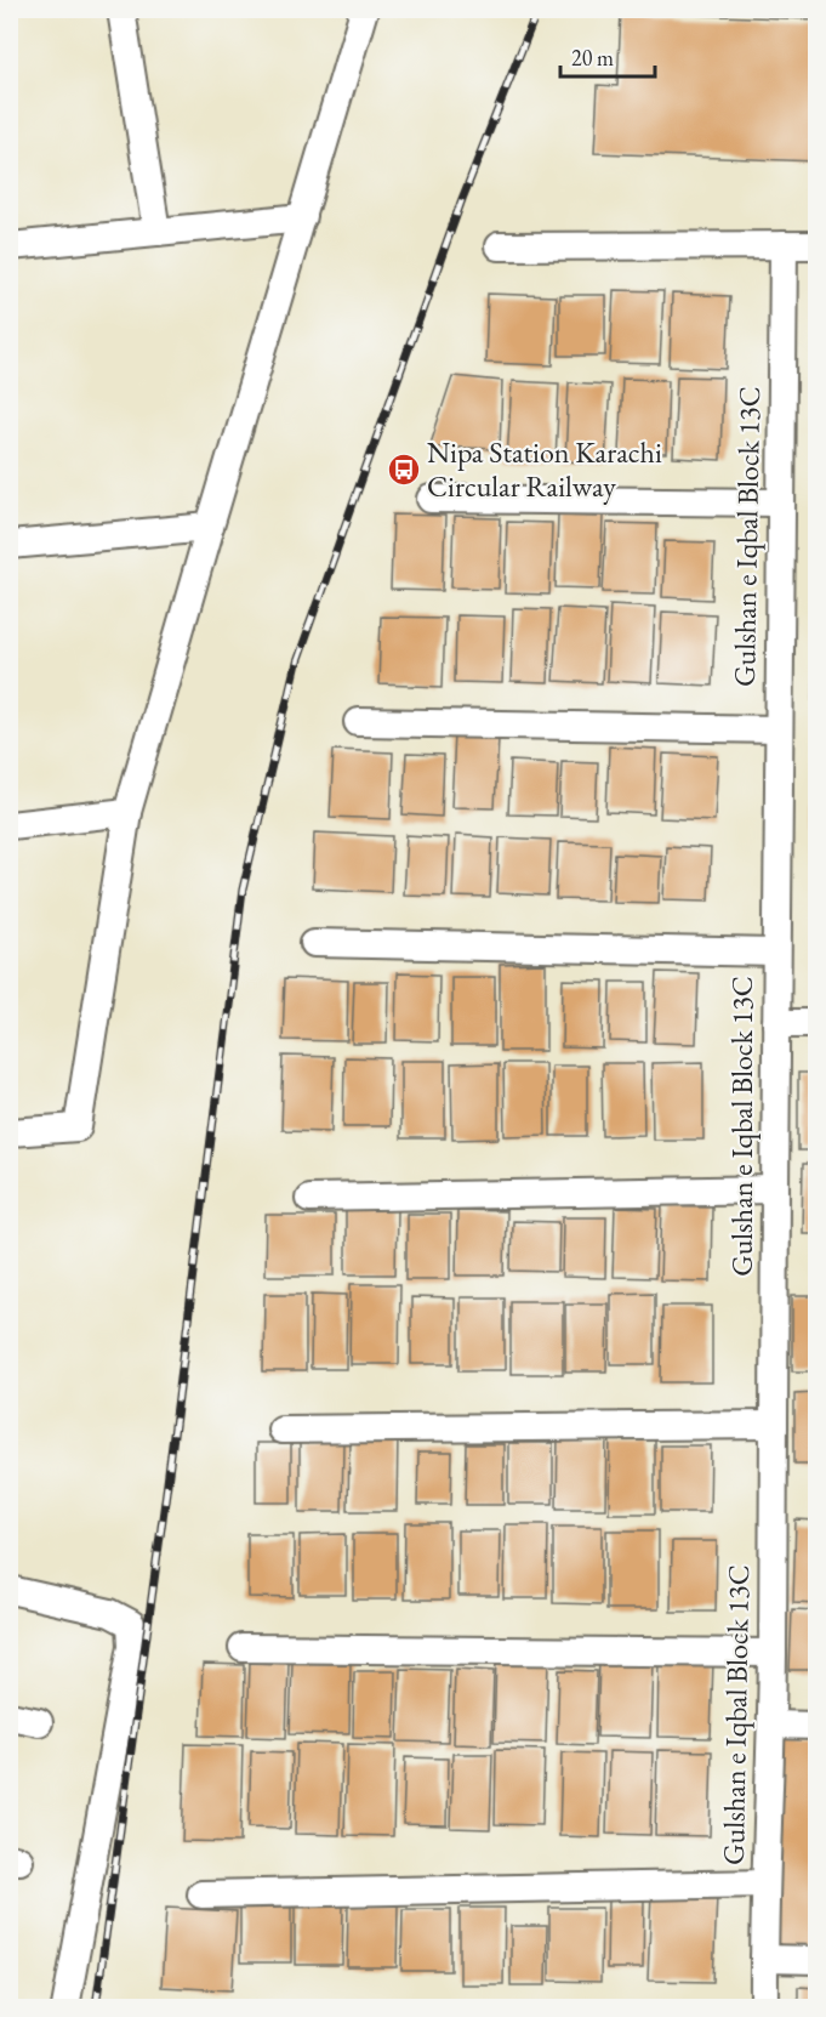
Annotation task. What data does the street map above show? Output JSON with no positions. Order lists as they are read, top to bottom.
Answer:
{
  "streets": {
    "street": ["Gulshan e Iqbal Block 13C"]
  },
  "places": {
    "bus stop": ["Nipa Station Karachi Circular Railway"]
  },
  "scale_bar": "20 m"
}
